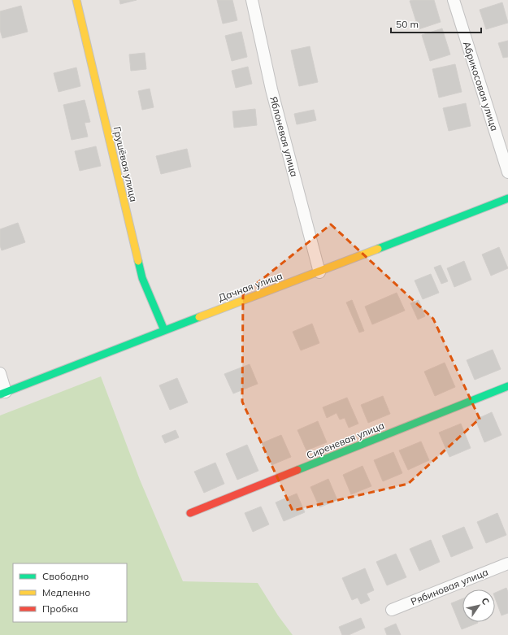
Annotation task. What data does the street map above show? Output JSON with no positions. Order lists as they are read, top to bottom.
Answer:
{
  "streets": {
    "street": [
      "Абрикосовая улица",
      "Яблоневая улица",
      "Грушёвая улица",
      "Дачная улица",
      "Сиреневая улица",
      "Рябиновая улица"
    ]
  },
  "crossings": [
    ["Яблоневая улица", "Дачная улица"],
    ["Грушёвая улица", "Дачная улица"]
  ],
  "legend": ["Свободно", "Медленно", "Пробка"],
  "scale_bar": "50 m",
  "north": "top right"
}
